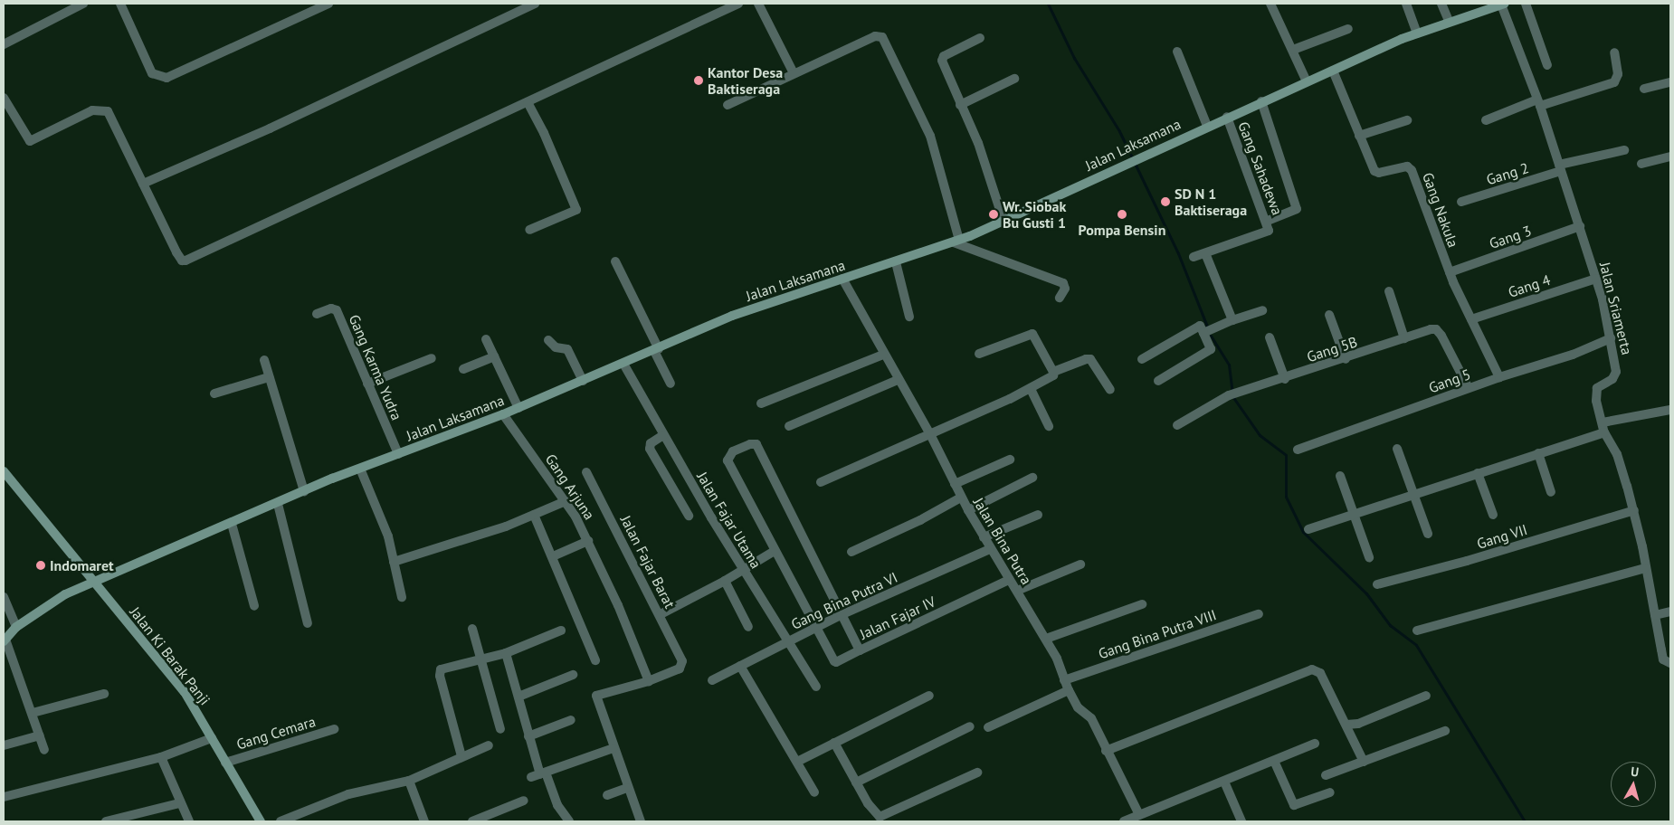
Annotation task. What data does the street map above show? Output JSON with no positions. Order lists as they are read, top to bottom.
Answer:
{
  "streets": {
    "main road": ["Jalan Laksamana", "Jalan Ki Barak Panji"],
    "street": [
      "Gang Sahadewa",
      "Gang 2",
      "Gang Nakula",
      "Gang 3",
      "Gang 4",
      "Jalan Sriamerta",
      "Gang 5B",
      "Gang Karma Yudra",
      "Gang 5",
      "Gang Arjuna",
      "Jalan Fajar Utama",
      "Gang VII",
      "Jalan Bina Putra",
      "Jalan Fajar Barat",
      "Gang Bina Putra VI",
      "Jalan Fajar IV",
      "Gang Bina Putra VIII",
      "Gang Cemara"
    ]
  },
  "crossings": [
    ["Jalan Laksamana", "Gang Sahadewa"],
    ["Jalan Laksamana", "Gang Nakula"],
    ["Jalan Laksamana", "Jalan Sriamerta"],
    ["Jalan Laksamana", "Gang Karma Yudra"],
    ["Jalan Laksamana", "Gang Arjuna"],
    ["Jalan Laksamana", "Jalan Fajar Utama"],
    ["Jalan Laksamana", "Jalan Bina Putra"],
    ["Jalan Laksamana", "Jalan Ki Barak Panji"],
    ["Gang 2", "Jalan Sriamerta"],
    ["Gang Nakula", "Gang 3"],
    ["Gang Nakula", "Gang 4"],
    ["Gang Nakula", "Gang 5"],
    ["Gang 3", "Jalan Sriamerta"],
    ["Gang 4", "Jalan Sriamerta"],
    ["Jalan Sriamerta", "Gang 5"],
    ["Jalan Sriamerta", "Gang VII"],
    ["Gang 5B", "Gang 5"],
    ["Jalan Fajar Utama", "Gang Bina Putra VI"],
    ["Jalan Bina Putra", "Gang Bina Putra VI"],
    ["Jalan Bina Putra", "Jalan Fajar IV"],
    ["Jalan Bina Putra", "Gang Bina Putra VIII"],
    ["Gang Bina Putra VI", "Jalan Fajar IV"],
    ["Jalan Ki Barak Panji", "Gang Cemara"]
  ],
  "places": [
    "Kantor Desa Baktiseraga",
    "SD N 1 Baktiseraga",
    "Wr. Siobak Bu Gusti 1",
    "Pompa Bensin",
    "Indomaret"
  ],
  "north": "top"
}
